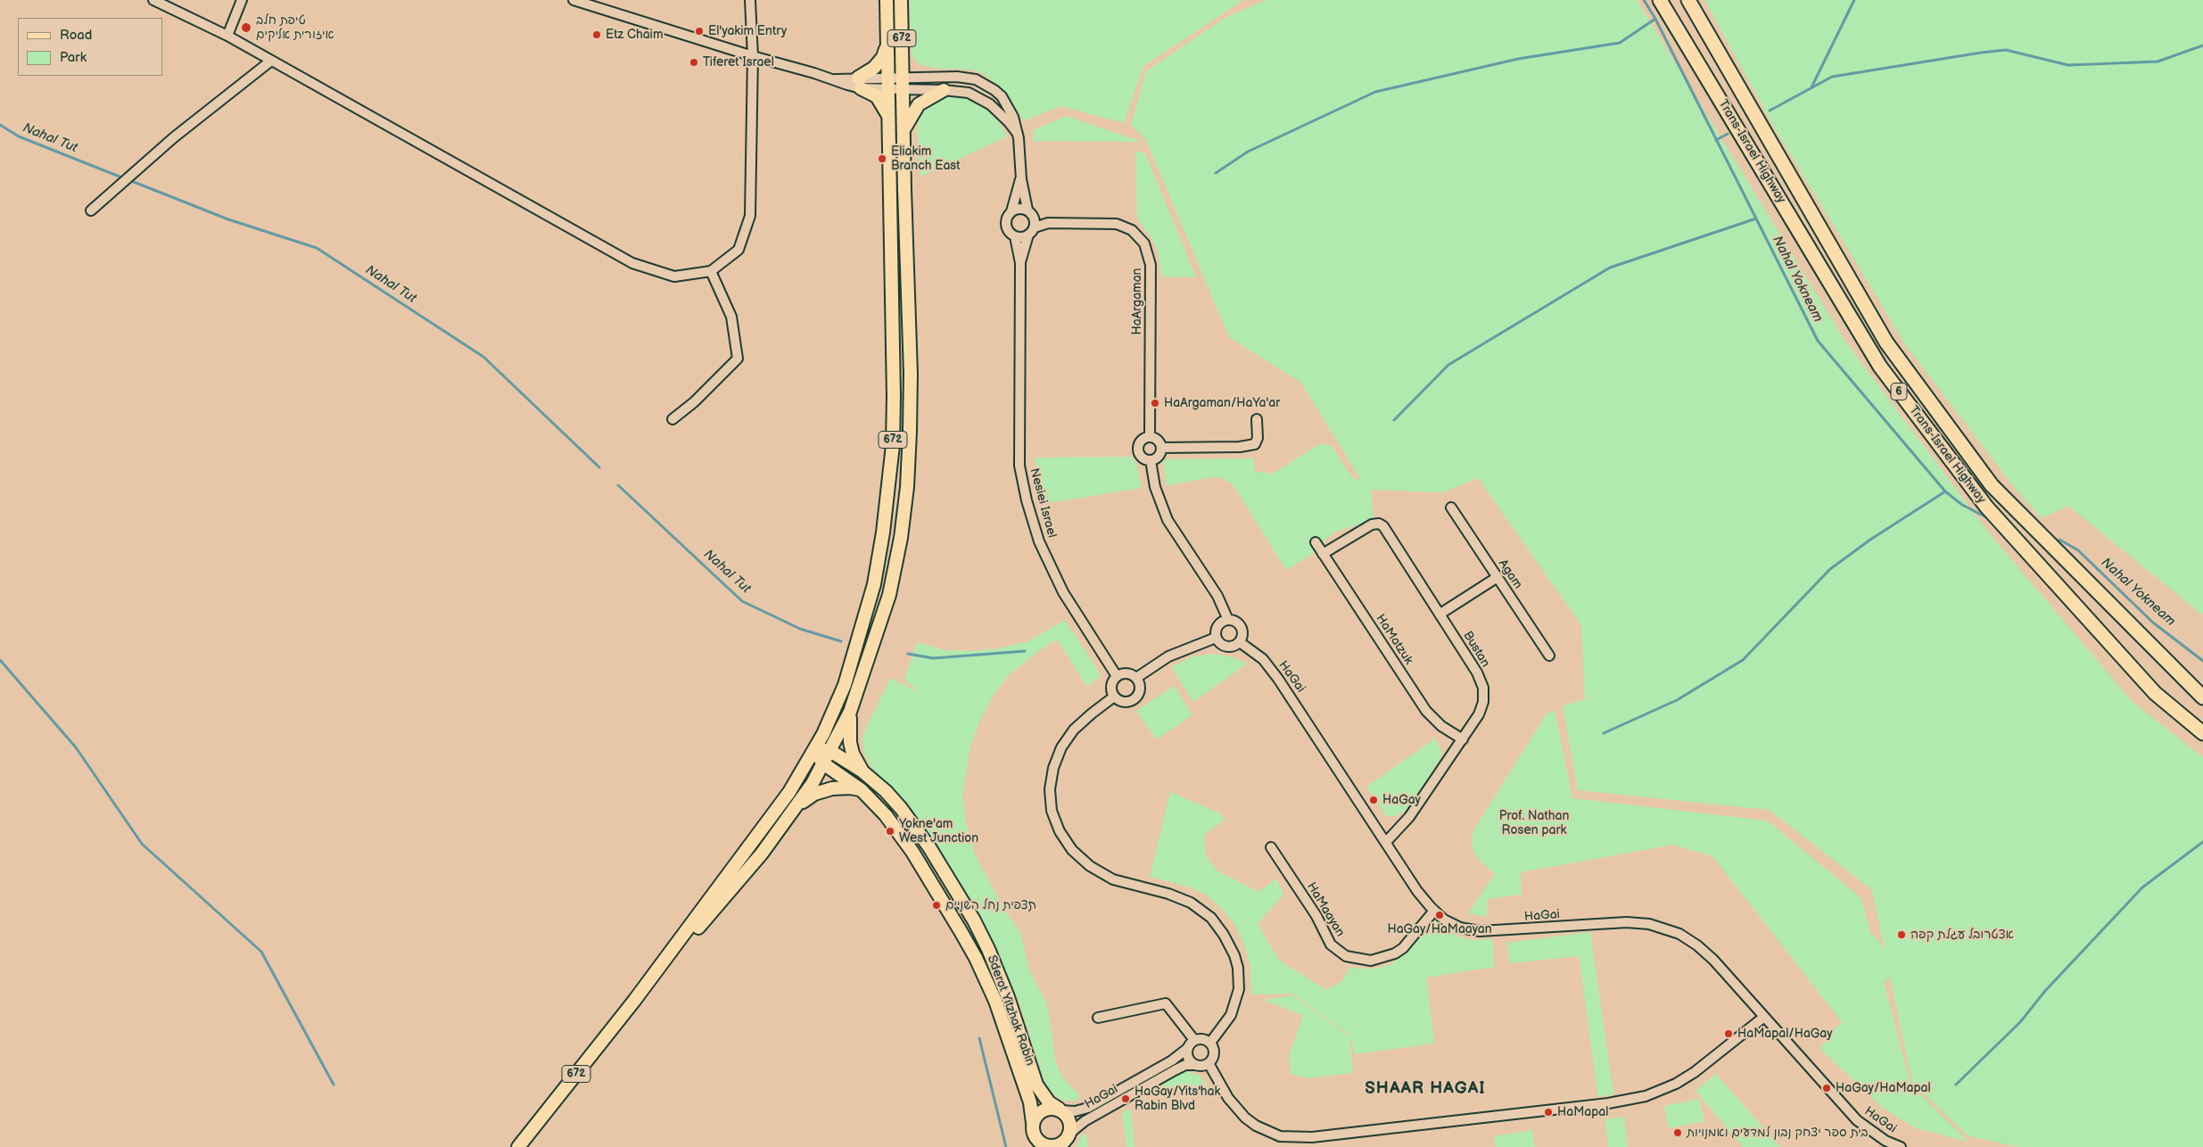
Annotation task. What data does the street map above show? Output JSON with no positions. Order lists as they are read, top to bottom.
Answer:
{
  "streets": {
    "highway": ["Trans-Israel Highway", "6"],
    "main road": ["672", "Sderot Yitzhak Rabin"],
    "street": [
      "HaArgaman",
      "Nesiei Israel",
      "Agam",
      "HaMatzuk",
      "Bustan",
      "HaGai",
      "HaMaayan"
    ]
  },
  "crossings": [
    ["672", "Sderot Yitzhak Rabin"],
    ["HaArgaman", "Nesiei Israel"],
    ["HaMatzuk", "Bustan"],
    ["Bustan", "HaGai"],
    ["HaGai", "HaMaayan"],
    ["HaGai", "Sderot Yitzhak Rabin"]
  ],
  "districts": ["SHAAR HAGAI"],
  "water": ["Nahal Tut", "Nahal Yokneam"],
  "parks": ["Prof. Nathan Rosen park"],
  "places": [
    "טיפת חלב איזורית אליקים",
    "El'yakim Entry",
    "Etz Chaim",
    "Tiferet Israel",
    "Eliakim Branch East",
    "HaArgaman/HaYa'ar",
    "HaGay",
    "Yokne'am West Junction",
    "תצפית נחל השניים",
    "HaGay/HaMaayan",
    "אצטרובל עגלת קפה",
    "HaMapal/HaGay",
    "HaGay/HaMapal",
    "HaGay/Yits'hak Rabin Blvd",
    "HaMapal",
    "בית ספר יצחק נבון למדעים ואמנויות"
  ],
  "legend": ["Road", "Park"]
}
